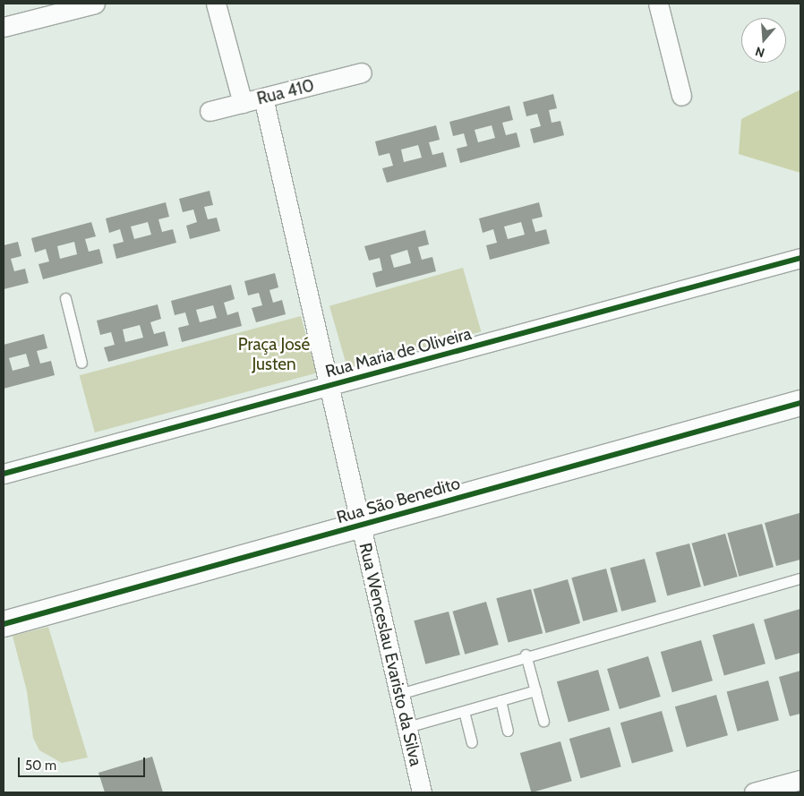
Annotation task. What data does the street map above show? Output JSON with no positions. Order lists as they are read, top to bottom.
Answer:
{
  "streets": {
    "street": [
      "Rua 410",
      "Rua Maria de Oliveira",
      "Rua São Benedito",
      "Rua Wenceslau Evaristo da Silva"
    ]
  },
  "crossings": [
    ["Rua 410", "Rua Wenceslau Evaristo da Silva"],
    ["Rua Maria de Oliveira", "Rua Wenceslau Evaristo da Silva"],
    ["Rua São Benedito", "Rua Wenceslau Evaristo da Silva"]
  ],
  "parks": ["Praça José Justen"],
  "scale_bar": "50 m",
  "north": "bottom"
}
